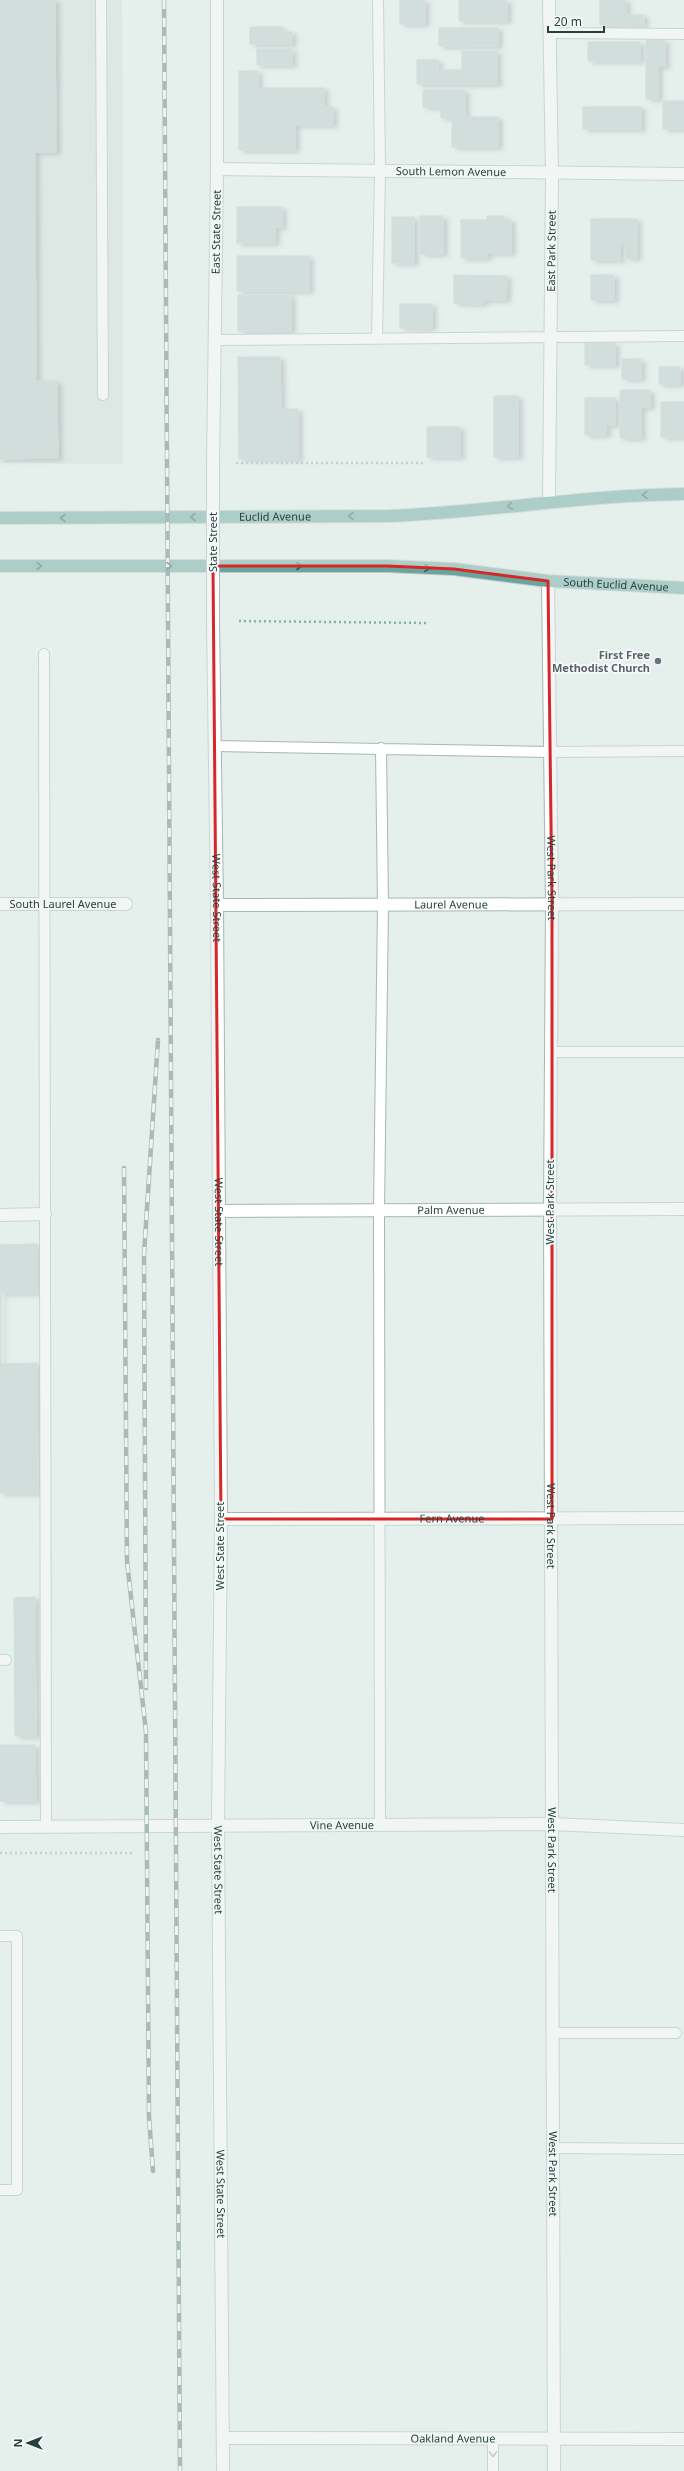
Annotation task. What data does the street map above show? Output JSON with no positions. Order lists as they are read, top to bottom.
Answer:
{
  "streets": {
    "main road": ["Euclid Avenue", "South Euclid Avenue"],
    "street": [
      "South Lemon Avenue",
      "East State Street",
      "East Park Street",
      "State Street",
      "West Park Street",
      "West State Street",
      "South Laurel Avenue",
      "Laurel Avenue",
      "Palm Avenue",
      "Fern Avenue",
      "Vine Avenue",
      "Oakland Avenue"
    ]
  },
  "crossings": [
    ["South Lemon Avenue", "East State Street"],
    ["South Lemon Avenue", "East Park Street"],
    ["East State Street", "State Street"],
    ["East Park Street", "Euclid Avenue"],
    ["State Street", "West State Street"],
    ["South Euclid Avenue", "West Park Street"],
    ["West Park Street", "Laurel Avenue"],
    ["West Park Street", "Palm Avenue"],
    ["West Park Street", "Fern Avenue"],
    ["West Park Street", "Vine Avenue"],
    ["West Park Street", "Oakland Avenue"],
    ["West State Street", "Laurel Avenue"],
    ["West State Street", "Palm Avenue"],
    ["West State Street", "Fern Avenue"],
    ["West State Street", "Vine Avenue"],
    ["West State Street", "Oakland Avenue"]
  ],
  "places": ["First Free Methodist Church"],
  "scale_bar": "20 m",
  "north": "left"
}
